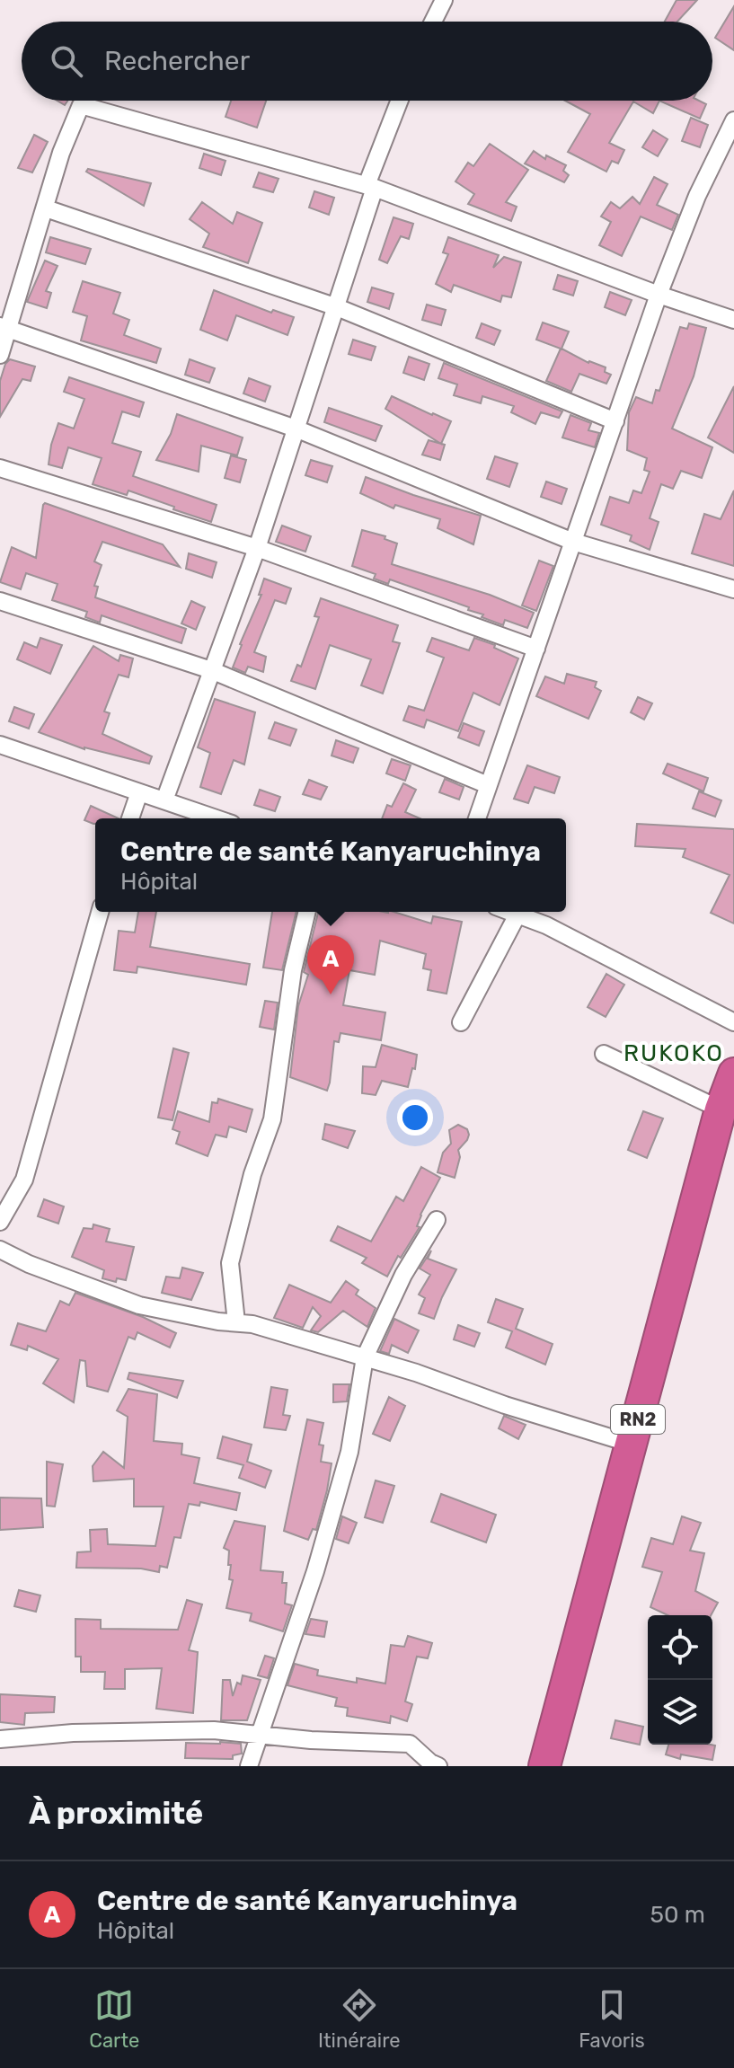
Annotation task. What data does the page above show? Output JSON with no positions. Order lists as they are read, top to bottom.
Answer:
{
  "streets": {
    "highway": ["RN2"]
  },
  "districts": ["RUKOKO"],
  "page": {
    "search": "Rechercher",
    "popup": ["Centre de santé Kanyaruchinya", "Hôpital"],
    "pins": "A",
    "heading": "À proximité",
    "list": [
      {
        "mark": "A",
        "name": "Centre de santé Kanyaruchinya",
        "note": "Hôpital",
        "value": "50 m"
      }
    ],
    "nav": ["Carte", "Itinéraire", "Favoris"]
  }
}
